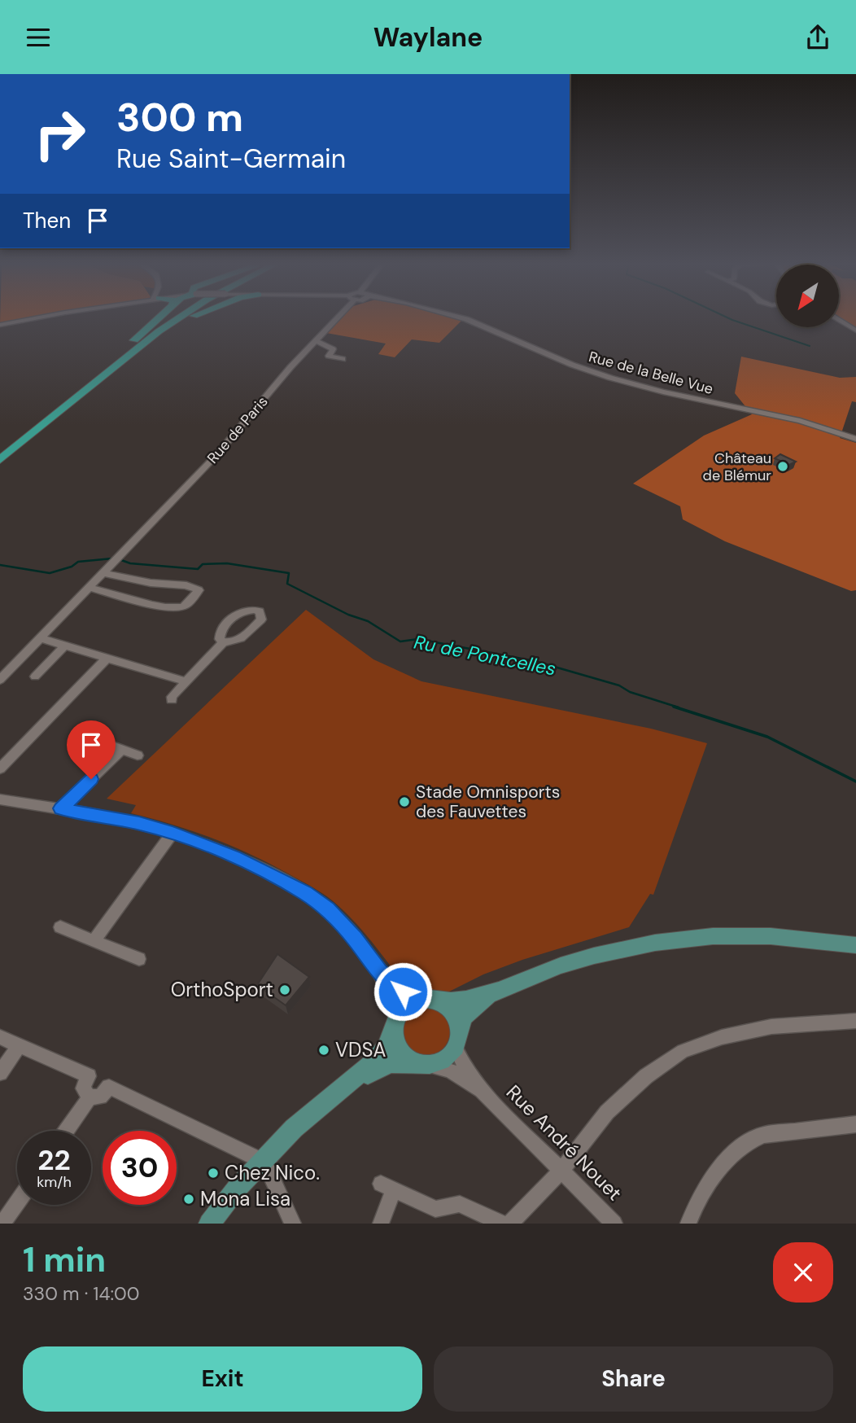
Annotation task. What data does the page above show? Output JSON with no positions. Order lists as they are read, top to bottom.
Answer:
{
  "streets": {
    "street": ["Rue de la Belle Vue", "Rue de Paris", "Rue André Nouet"]
  },
  "water": ["Ru de Pontcelles"],
  "places": [
    "Château de Blémur",
    "Stade Omnisports des Fauvettes",
    "OrthoSport",
    "VDSA",
    "Chez Nico.",
    "Mona Lisa"
  ],
  "north": "bottom left",
  "page": {
    "header": "Waylane",
    "turn": ["300 m", "Rue Saint-Germain"],
    "then": "Then",
    "speed": "22 km/h",
    "limit": "30",
    "heading": ["1 min", "330 m · 14:00"],
    "buttons": ["Exit", "Share"]
  }
}
